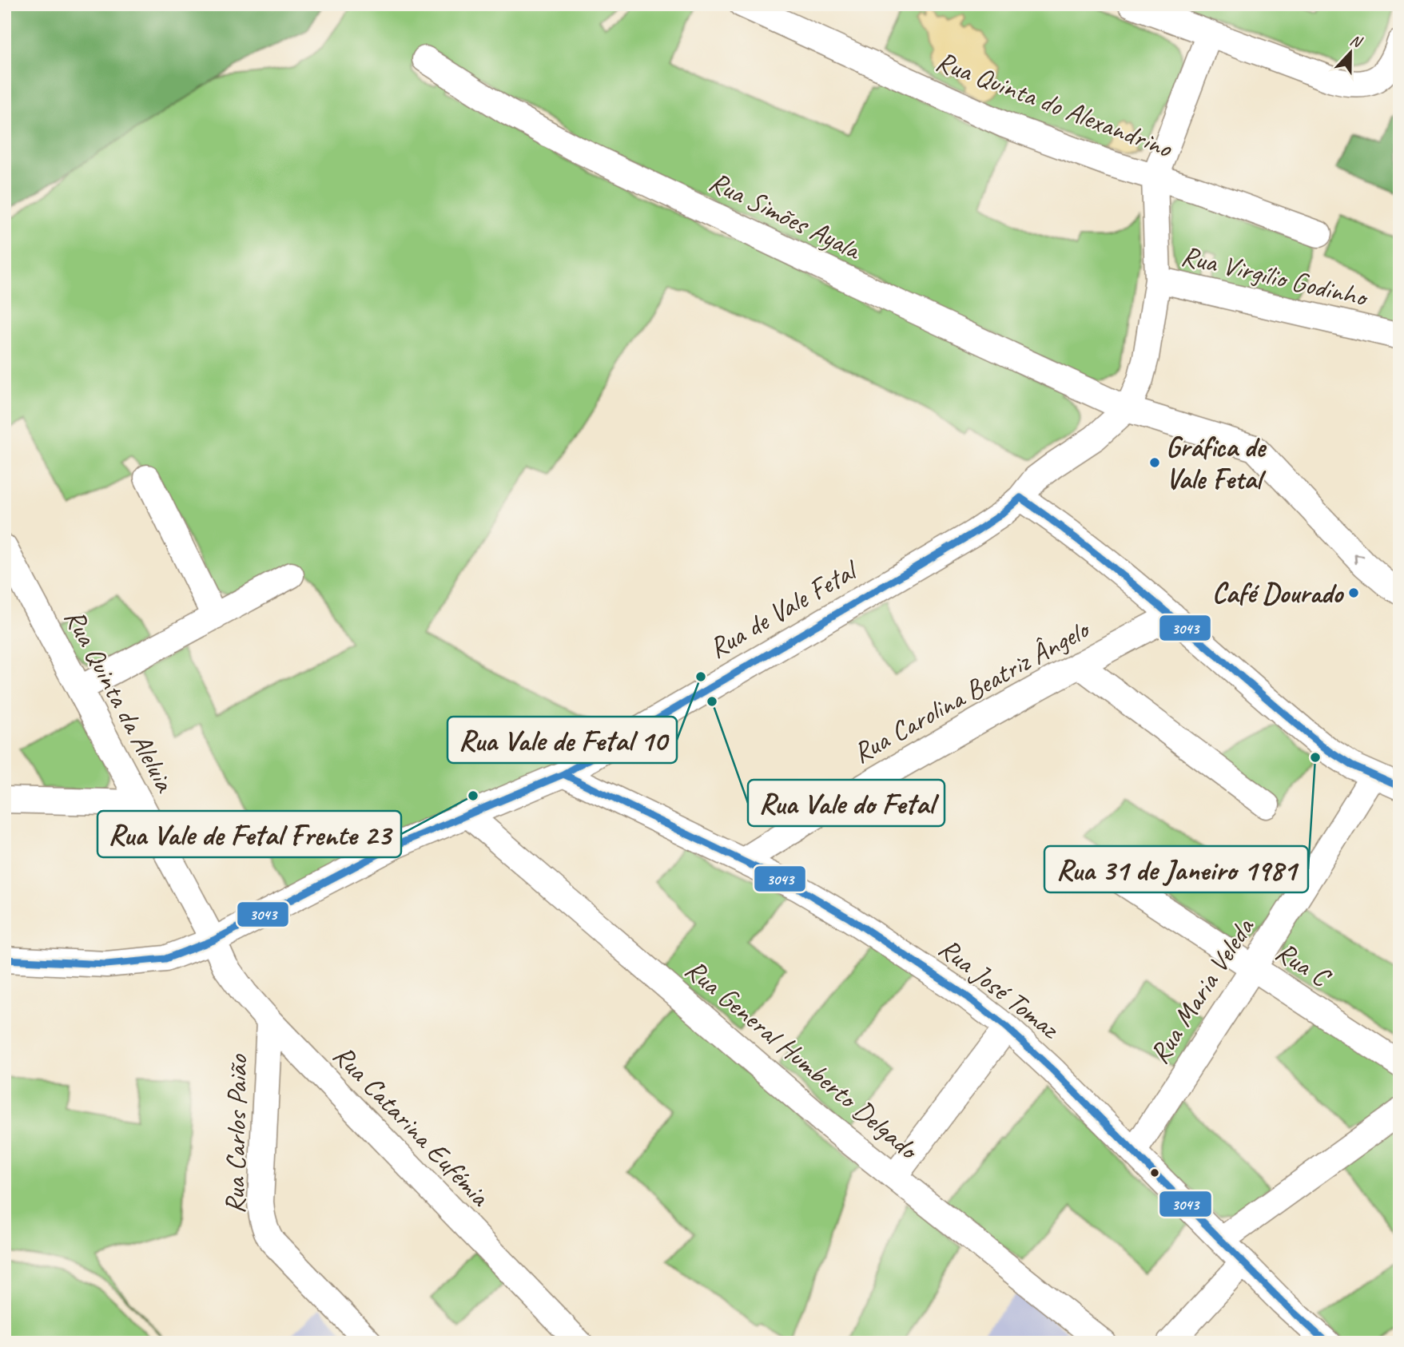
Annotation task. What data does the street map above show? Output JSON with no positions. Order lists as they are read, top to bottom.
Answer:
{
  "streets": {
    "street": [
      "Rua Quinta do Alexandrino",
      "Rua Simões Ayala",
      "Rua Virgílio Godinho",
      "Rua de Vale Fetal",
      "Rua Carolina Beatriz Ângelo",
      "Rua Quinta da Aleluia",
      "Rua C",
      "Rua José Tomaz",
      "Rua Maria Veleda",
      "Rua General Humberto Delgado",
      "Rua Catarina Eufémia",
      "Rua Carlos Paião"
    ]
  },
  "crossings": [
    ["Rua Simões Ayala", "Rua de Vale Fetal"],
    ["Rua de Vale Fetal", "Rua Quinta da Aleluia"],
    ["Rua de Vale Fetal", "Rua José Tomaz"],
    ["Rua de Vale Fetal", "Rua General Humberto Delgado"],
    ["Rua de Vale Fetal", "Rua Catarina Eufémia"],
    ["Rua Carolina Beatriz Ângelo", "Rua José Tomaz"],
    ["Rua Quinta da Aleluia", "Rua Catarina Eufémia"],
    ["Rua C", "Rua Maria Veleda"],
    ["Rua José Tomaz", "Rua Maria Veleda"],
    ["Rua Catarina Eufémia", "Rua Carlos Paião"]
  ],
  "places": [
    "Gráfica de Vale Fetal",
    "Café Dourado",
    "Rua Vale de Fetal 10",
    "Rua Vale do Fetal",
    "Rua 31 de Janeiro 1981",
    "Rua Vale de Fetal Frente 23"
  ],
  "lines": ["transit line 3043"],
  "north": "top"
}
